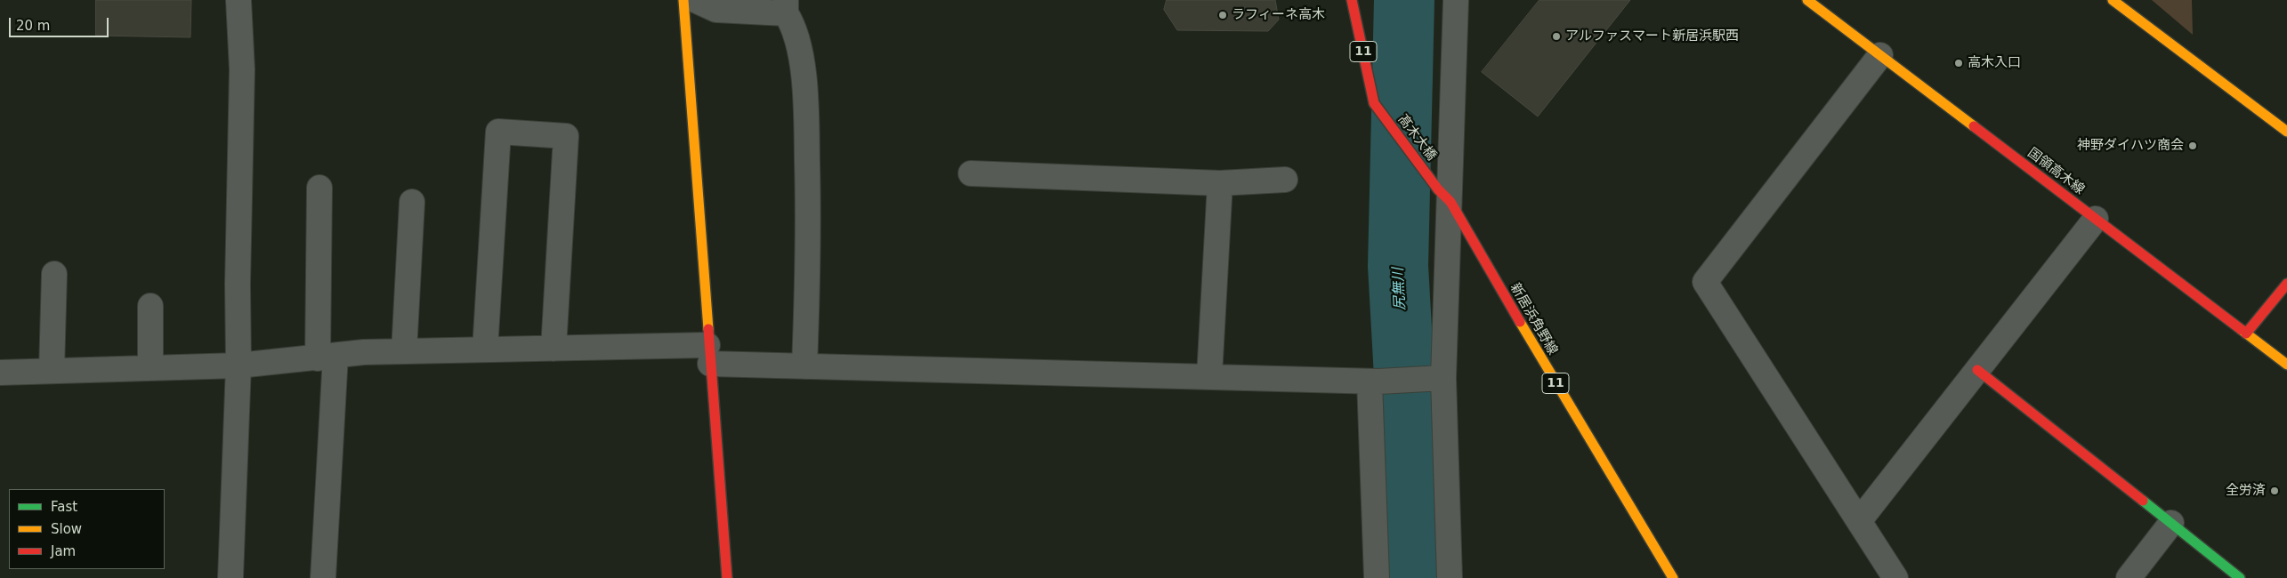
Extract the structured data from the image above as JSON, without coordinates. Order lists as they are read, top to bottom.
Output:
{
  "streets": {
    "main road": [
      "11",
      "髙木大橋",
      "国領高木線",
      "新居浜角野線"
    ]
  },
  "crossings": [
    ["髙木大橋", "新居浜角野線"]
  ],
  "water": ["尻無川"],
  "places": [
    "ラフィーネ高木",
    "アルファスマート新居浜駅西",
    "高木入口",
    "神野ダイハツ商会",
    "全労済"
  ],
  "legend": ["Fast", "Slow", "Jam"],
  "scale_bar": "20 m"
}
